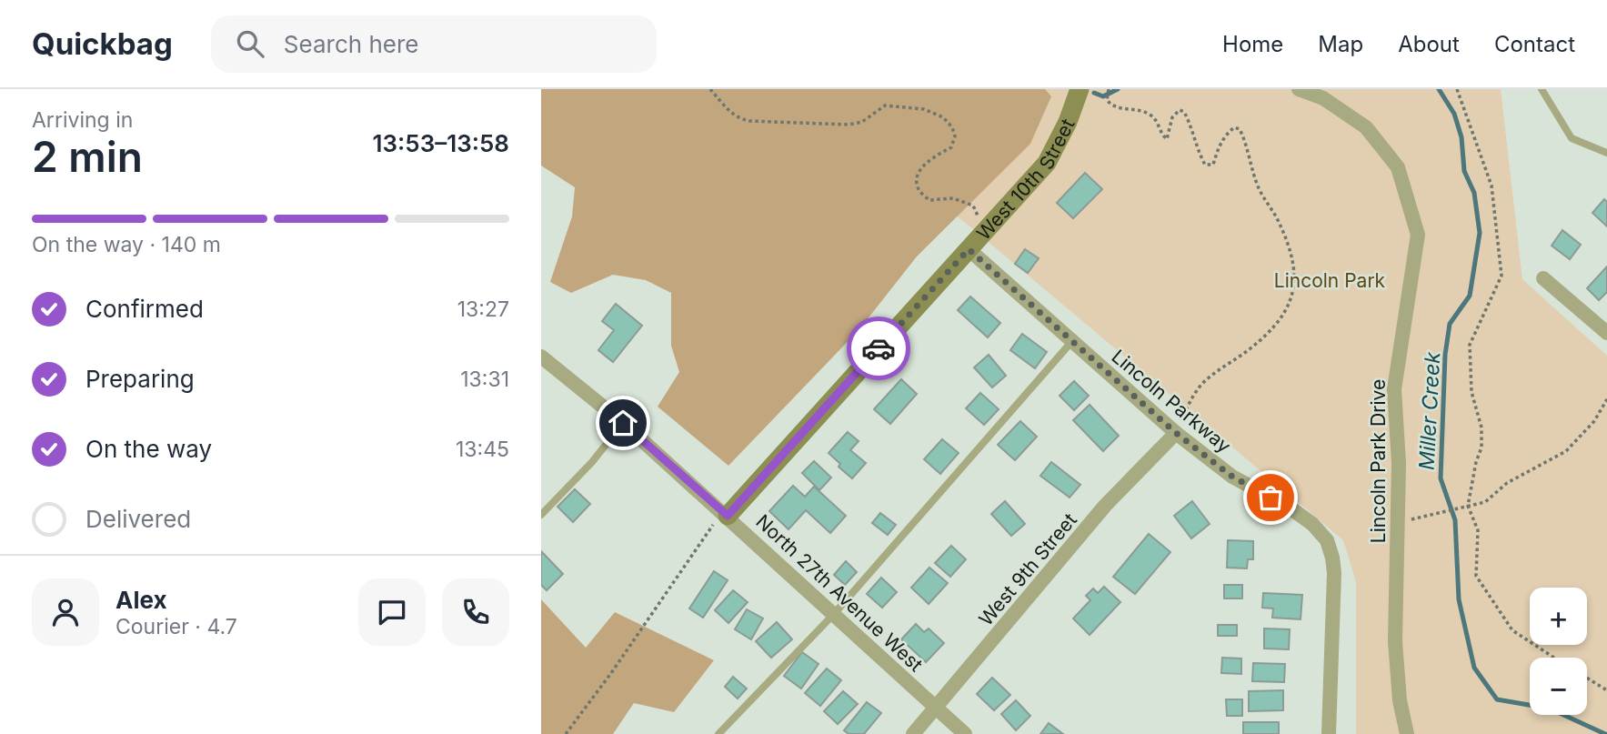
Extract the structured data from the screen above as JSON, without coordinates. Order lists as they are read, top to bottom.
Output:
{
  "streets": {
    "street": [
      "West 10th Street",
      "Lincoln Parkway",
      "Lincoln Park Drive",
      "West 9th Street",
      "North 27th Avenue West"
    ]
  },
  "crossings": [
    ["West 10th Street", "Lincoln Parkway"],
    ["West 10th Street", "North 27th Avenue West"],
    ["Lincoln Parkway", "West 9th Street"],
    ["West 9th Street", "North 27th Avenue West"]
  ],
  "water": ["Miller Creek"],
  "parks": ["Lincoln Park"],
  "page": {
    "header": "Quickbag",
    "search": "Search here",
    "nav": [
      "Home",
      "Map",
      "About",
      "Contact"
    ],
    "heading": ["2 min", "Arriving in", "13:53–13:58"],
    "panel": ["Alex", "Courier · 4.7"],
    "bar": "On the way · 140 m",
    "list": [
      ["Confirmed", "13:27"],
      ["Preparing", "13:31"],
      ["On the way", "13:45"],
      "Delivered"
    ],
    "map_buttons": ["+", "−"]
  }
}
